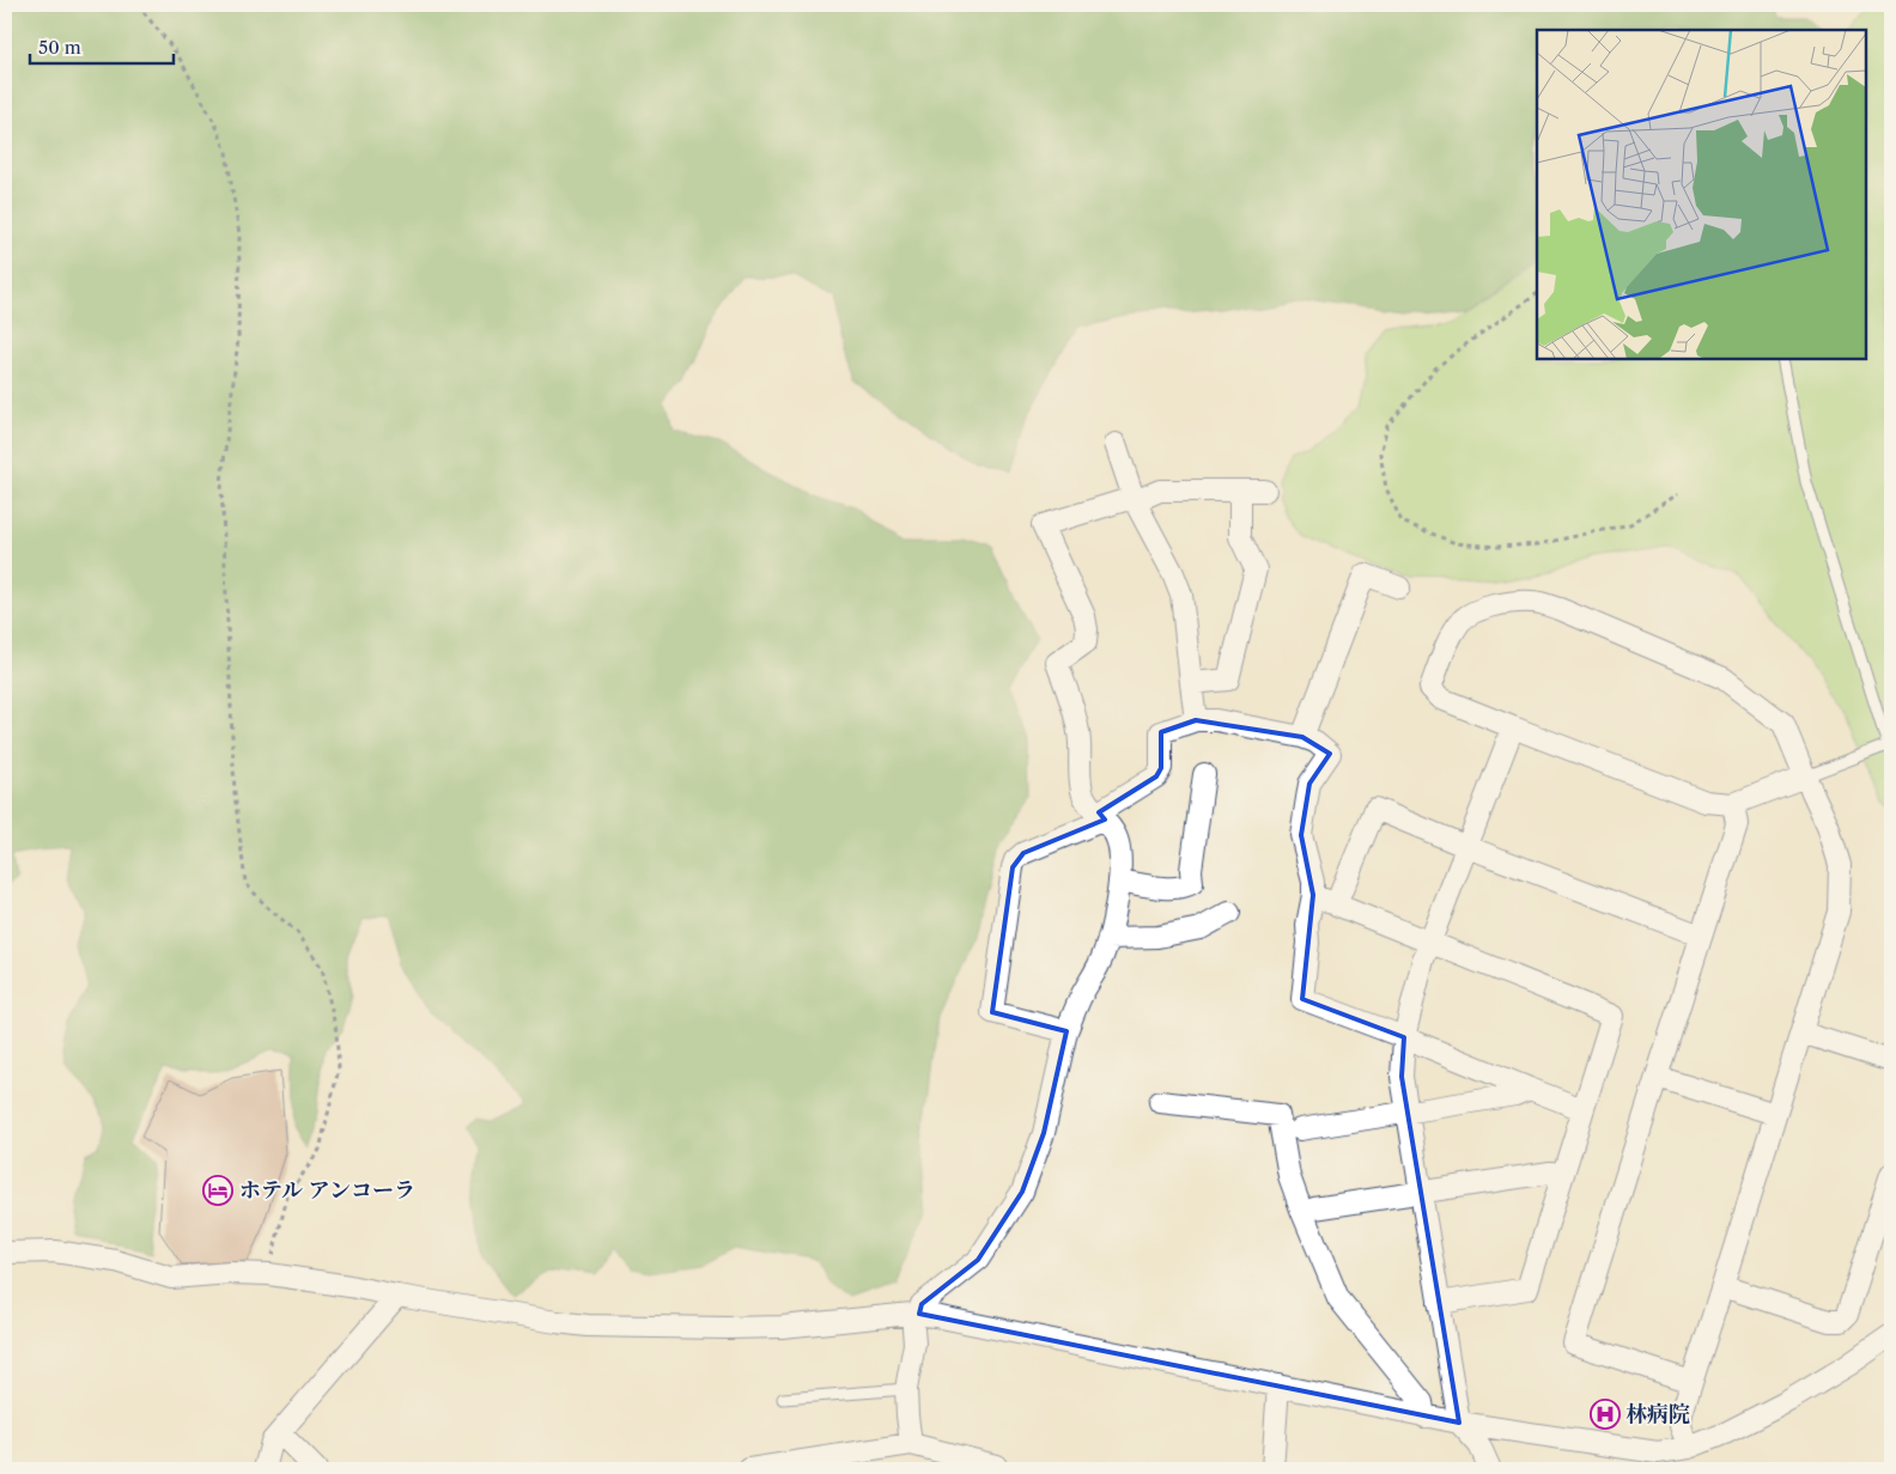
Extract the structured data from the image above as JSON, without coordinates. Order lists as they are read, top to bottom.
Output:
{
  "places": {
    "hotel": ["ホテル アンコーラ"],
    "hospital": ["林病院"]
  },
  "scale_bar": "50 m"
}
